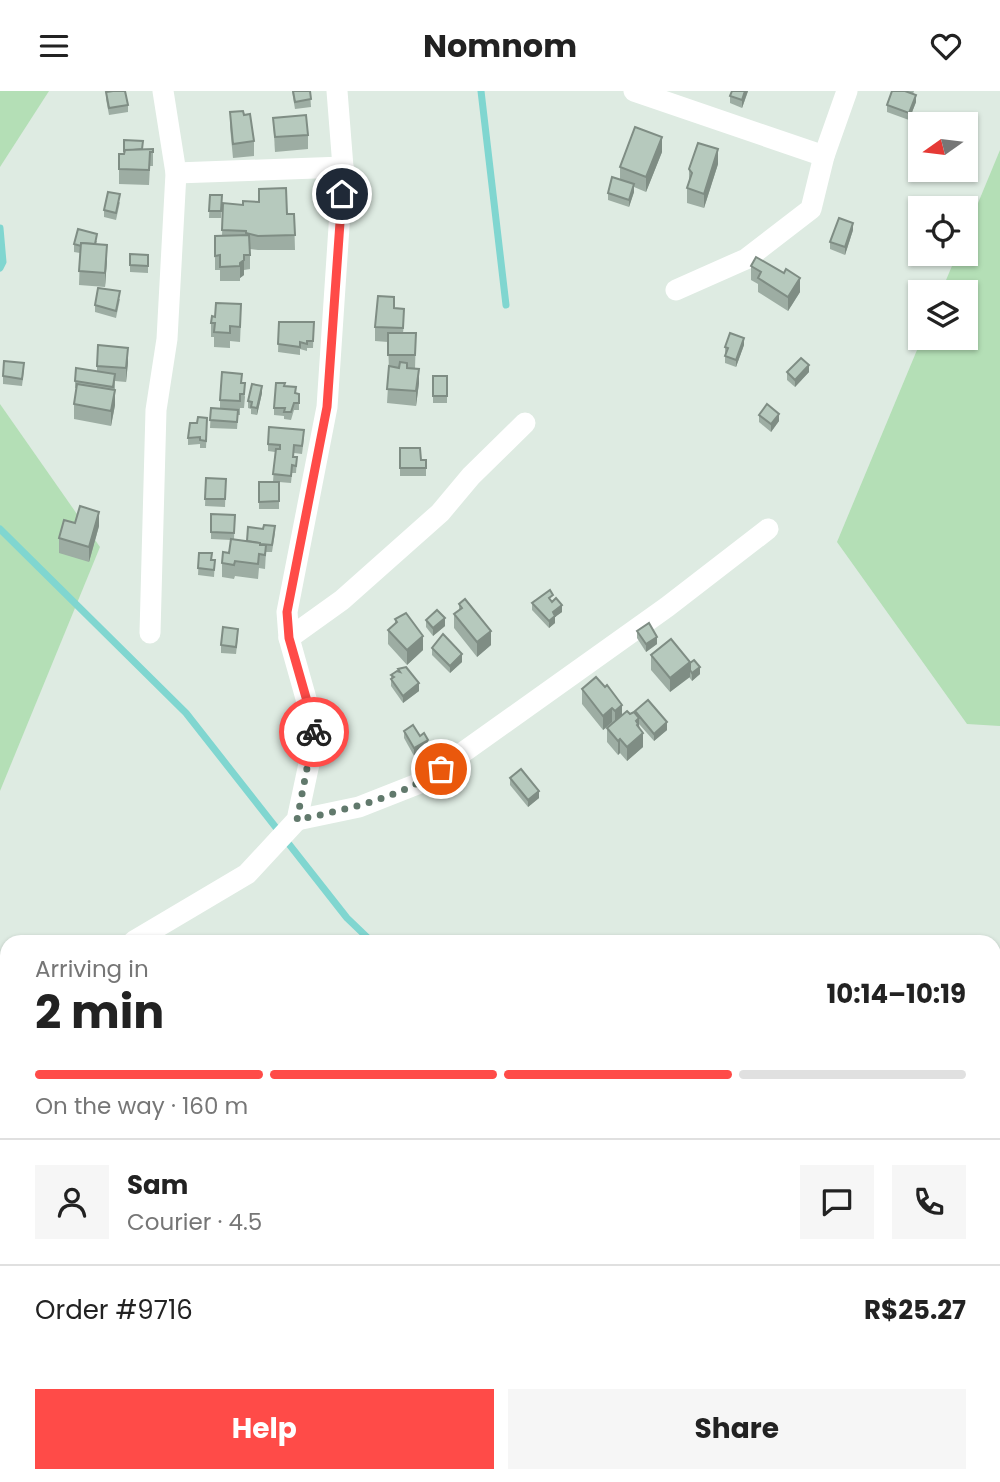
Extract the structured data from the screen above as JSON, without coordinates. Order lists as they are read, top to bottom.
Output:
{
  "north": "left",
  "page": {
    "header": "Nomnom",
    "heading": ["2 min", "Arriving in", "10:14–10:19"],
    "panel": [
      "Sam",
      "Courier · 4.5",
      "Order #9716",
      "R$25.27"
    ],
    "bar": "On the way · 160 m",
    "buttons": ["Help", "Share"]
  }
}
